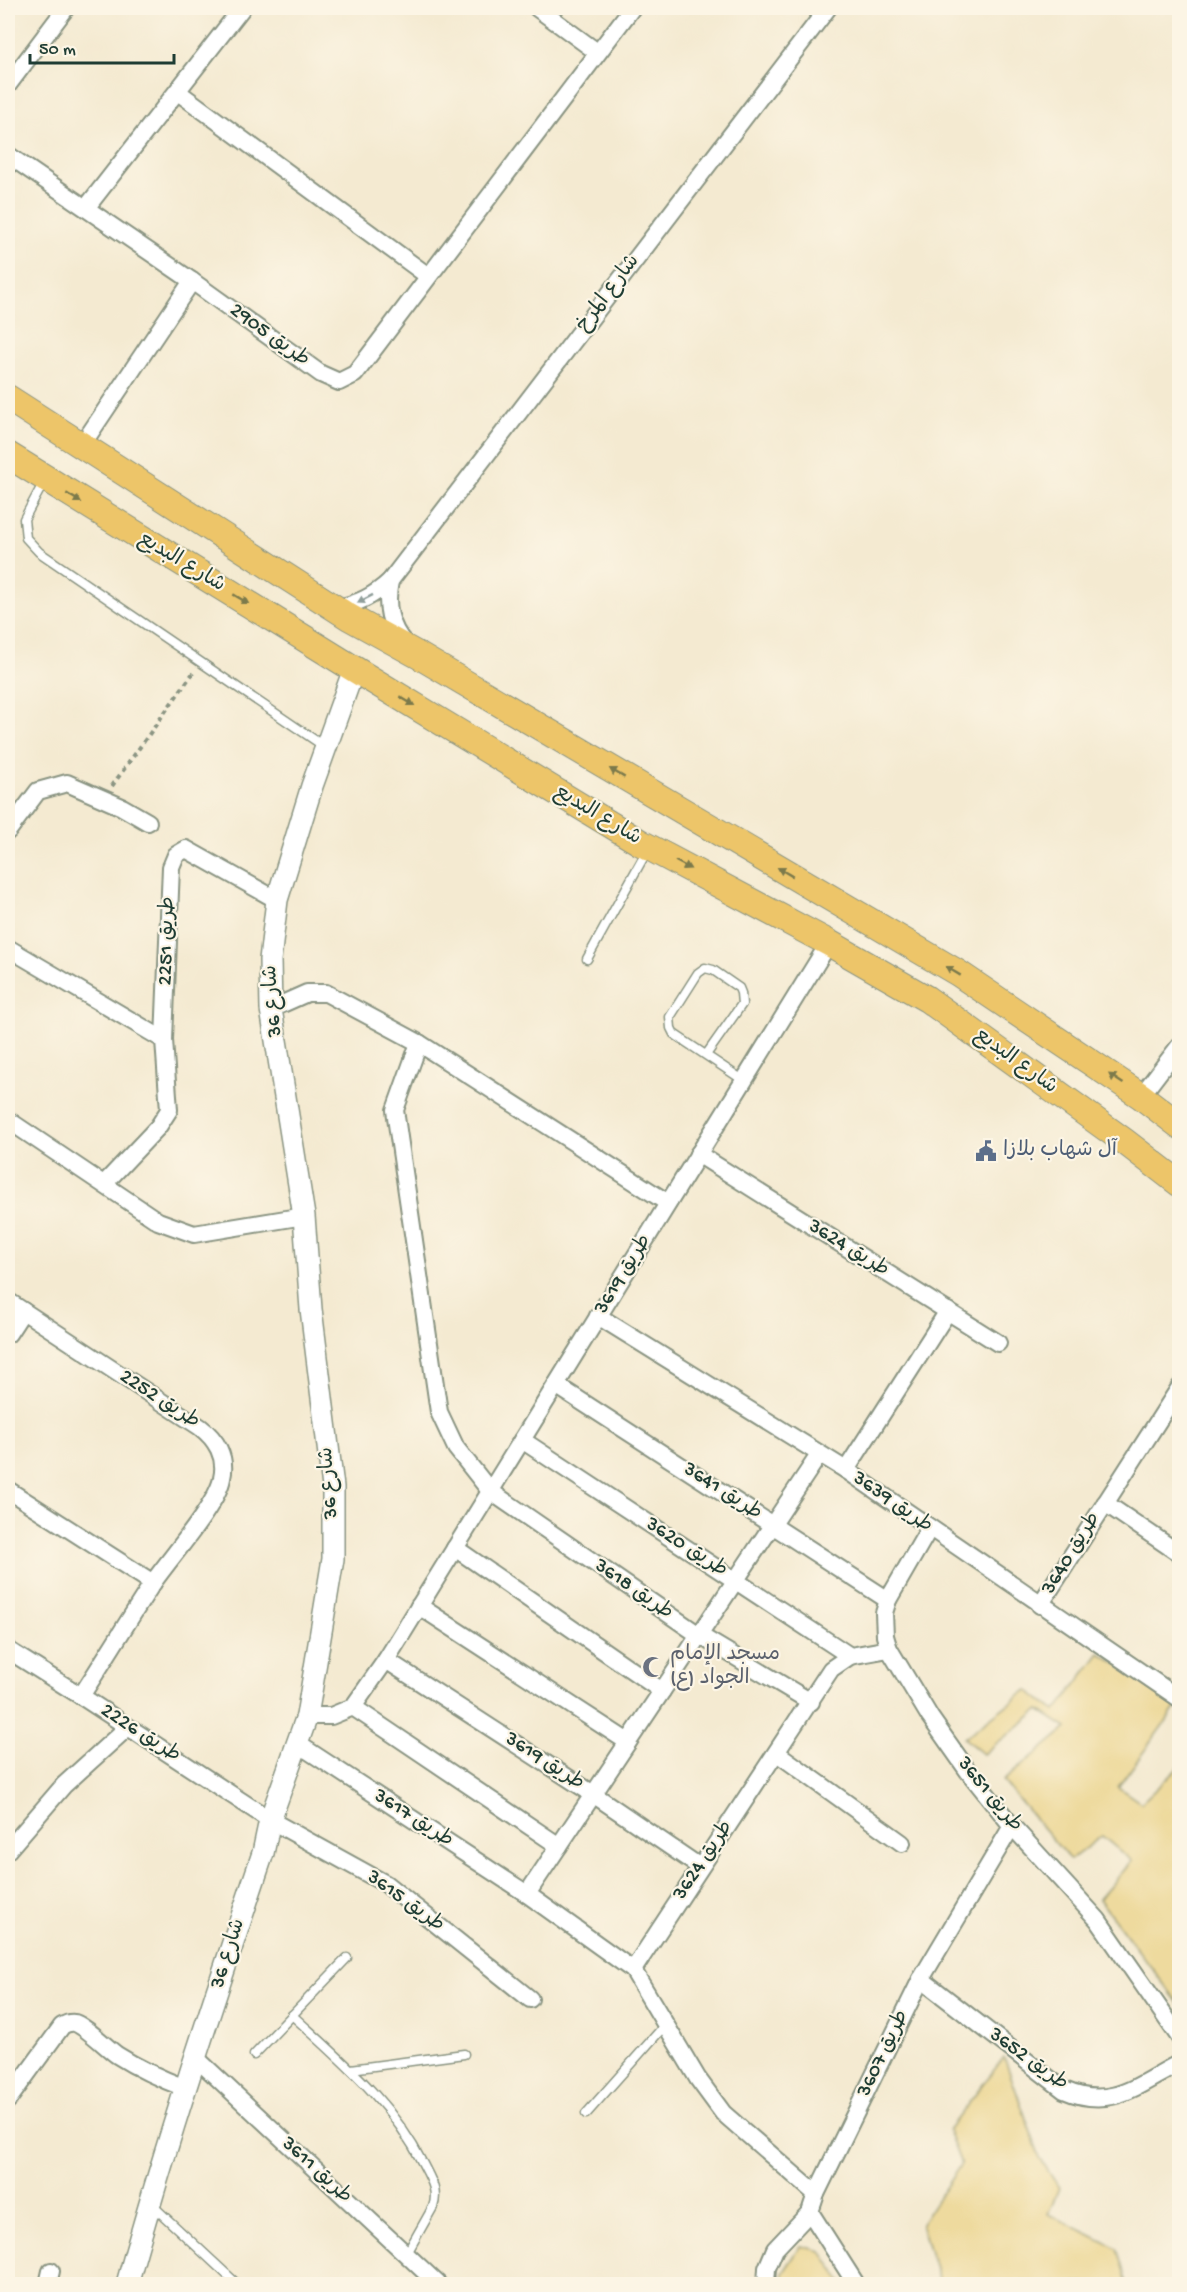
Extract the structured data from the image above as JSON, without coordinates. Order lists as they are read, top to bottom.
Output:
{
  "streets": {
    "main road": ["شارع البديع"],
    "street": [
      "شارع المرخ",
      "طريق 2905",
      "طريق 2251",
      "شارع 36",
      "طريق 3624",
      "طريق 3619",
      "طريق 2252",
      "طريق 3641",
      "طريق 3639",
      "طريق 3620",
      "طريق 3640",
      "طريق 3618",
      "طريق 2226",
      "طريق 3651",
      "طريق 3617",
      "طريق 3615",
      "طريق 3607",
      "طريق 3652",
      "طريق 3611"
    ]
  },
  "crossings": [
    ["شارع المرخ", "شارع البديع"],
    ["شارع البديع", "شارع 36"],
    ["شارع البديع", "طريق 3619"],
    ["طريق 2251", "شارع 36"],
    ["شارع 36", "طريق 2226"],
    ["شارع 36", "طريق 3617"],
    ["شارع 36", "طريق 3615"],
    ["شارع 36", "طريق 3611"],
    ["طريق 3624", "طريق 3619"],
    ["طريق 3624", "طريق 3620"],
    ["طريق 3624", "طريق 3618"],
    ["طريق 3624", "طريق 3617"],
    ["طريق 3619", "طريق 3641"],
    ["طريق 3619", "طريق 3639"],
    ["طريق 3619", "طريق 3620"],
    ["طريق 3619", "طريق 3618"],
    ["طريق 2252", "طريق 2226"],
    ["طريق 3641", "طريق 3651"],
    ["طريق 3639", "طريق 3640"],
    ["طريق 3639", "طريق 3651"],
    ["طريق 2226", "طريق 3615"],
    ["طريق 3651", "طريق 3607"],
    ["طريق 3607", "طريق 3652"]
  ],
  "places": {
    "public building": ["آل شهاب بلازا"],
    "mosque": ["مسجد الإمام الجواد (ع)"]
  },
  "scale_bar": "50 m"
}
